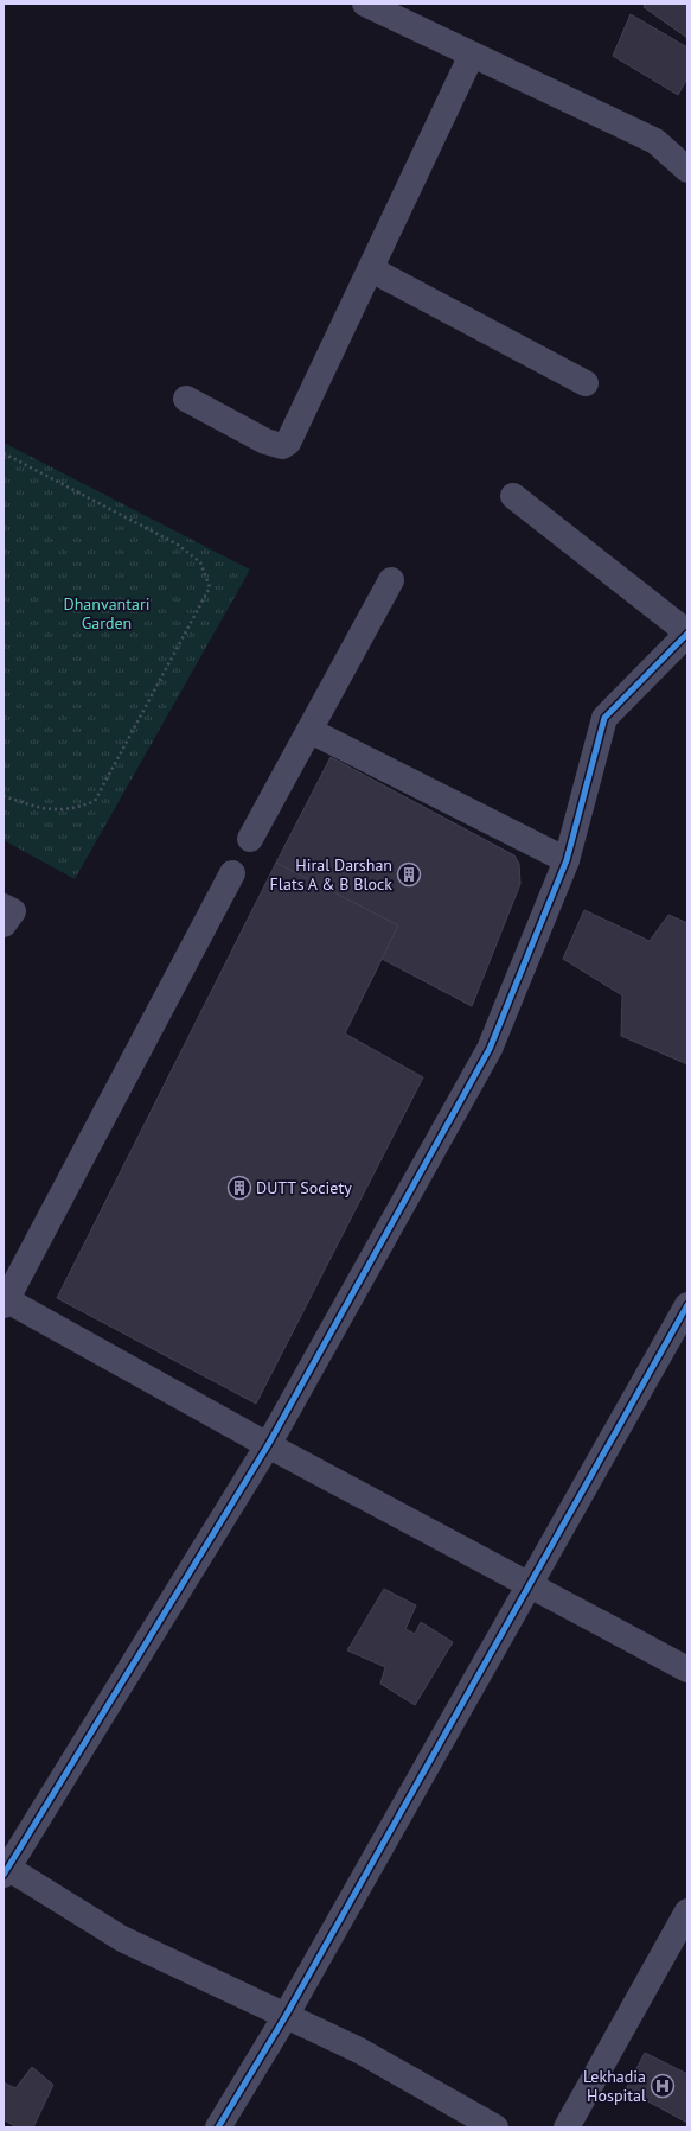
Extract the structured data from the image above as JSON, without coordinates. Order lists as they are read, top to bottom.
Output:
{
  "parks": ["Dhanvantari Garden"],
  "places": {
    "building": ["Hiral Darshan Flats A & B Block", "DUTT Society"],
    "hospital": ["Lekhadia Hospital"]
  }
}
